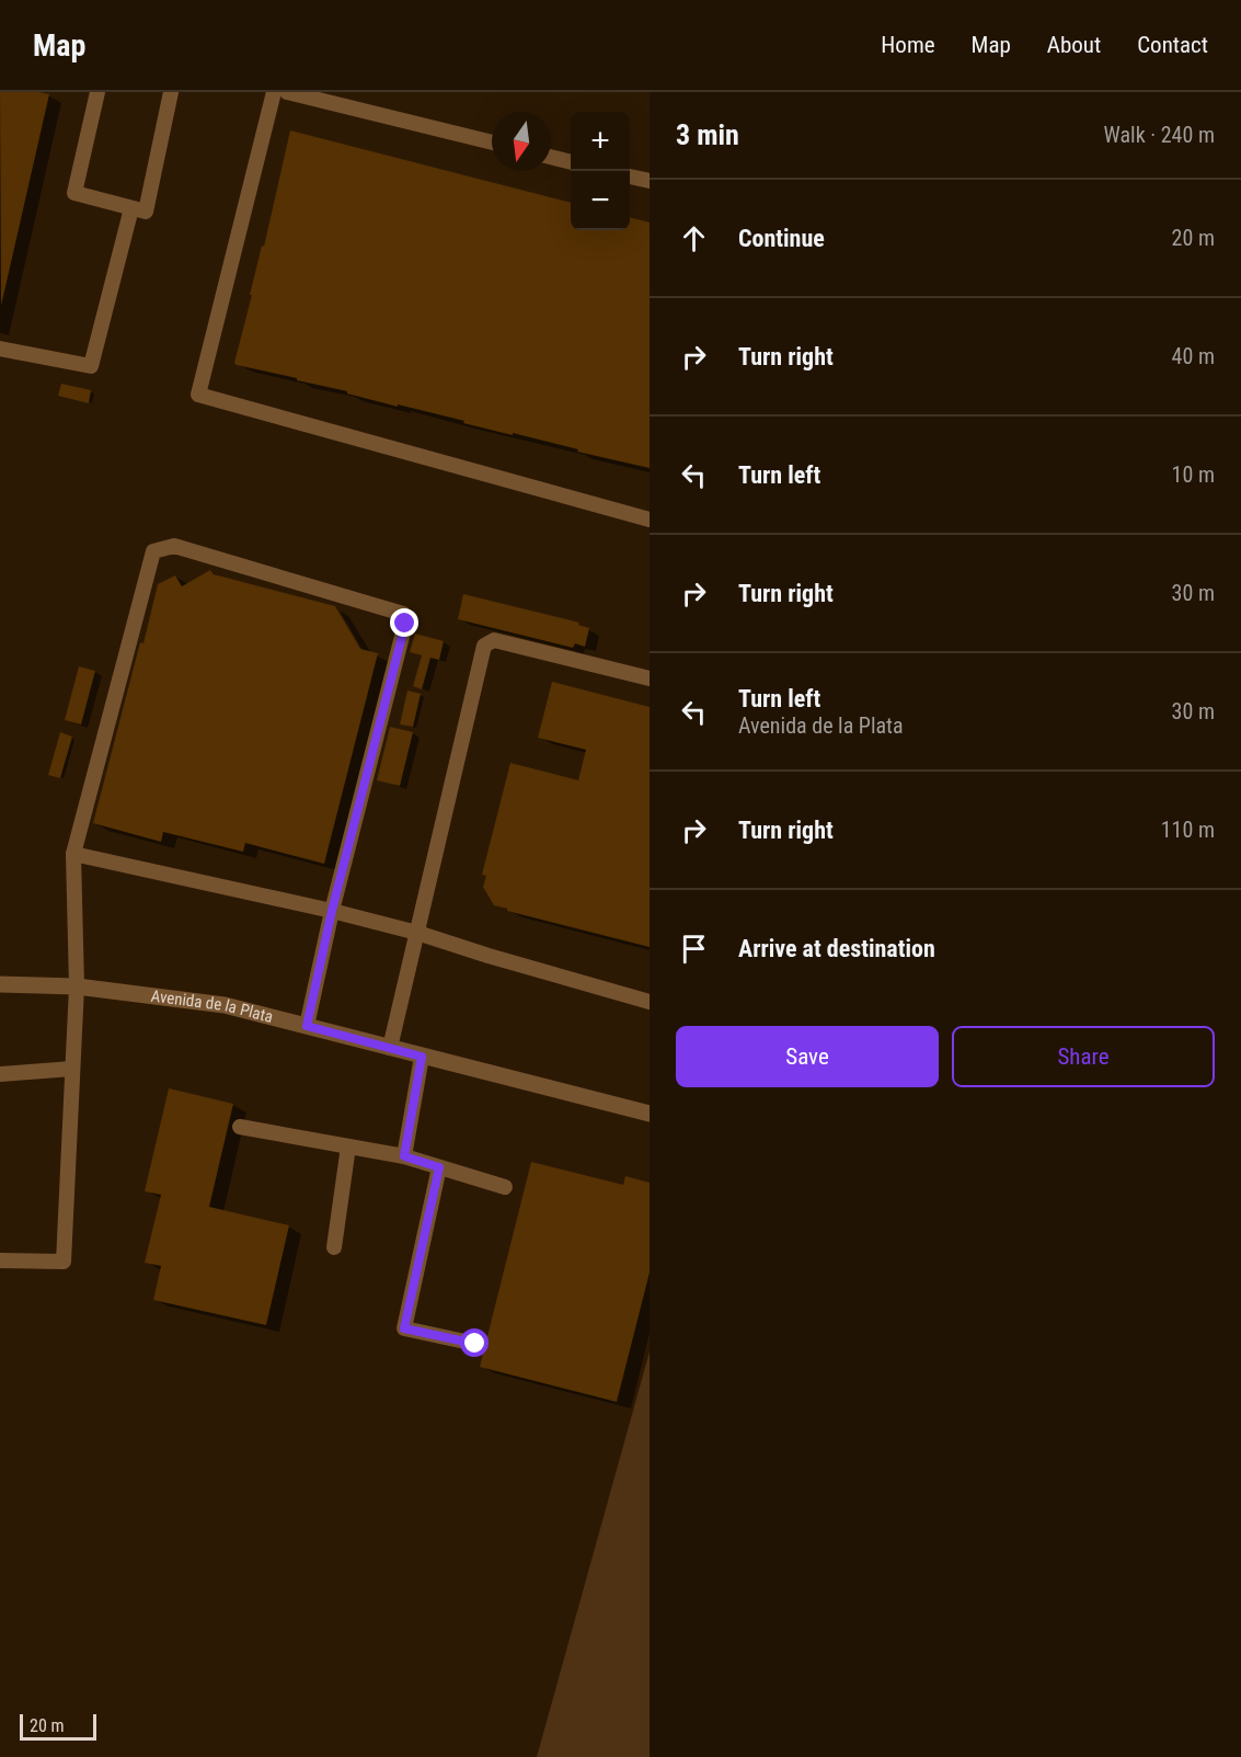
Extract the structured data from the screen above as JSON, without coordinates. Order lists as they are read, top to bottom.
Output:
{
  "streets": {
    "street": ["Avenida de la Plata"]
  },
  "scale_bar": "20 m",
  "north": "bottom",
  "page": {
    "header": "Map",
    "nav": [
      "Home",
      "Map",
      "About",
      "Contact"
    ],
    "heading": ["3 min", "Walk · 240 m"],
    "map_buttons": ["+", "−"],
    "list": [
      ["Continue", "20 m"],
      ["Turn right", "40 m"],
      ["Turn left", "10 m"],
      ["Turn right", "30 m"],
      ["Turn left", "Avenida de la Plata", "30 m"],
      ["Turn right", "110 m"],
      "Arrive at destination"
    ],
    "buttons": ["Save", "Share"],
    "scale": "20 m"
  }
}
